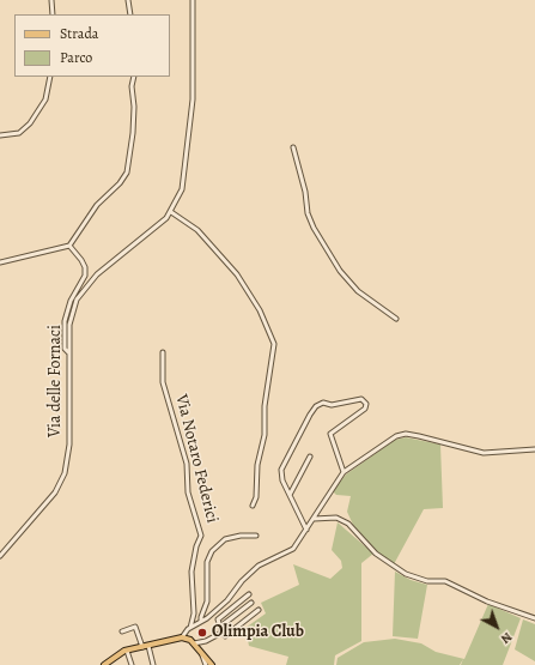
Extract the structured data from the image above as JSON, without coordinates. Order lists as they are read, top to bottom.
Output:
{
  "streets": {
    "street": ["Via delle Fornaci", "Via Notaro Federici"]
  },
  "places": ["Olimpia Club"],
  "legend": ["Strada", "Parco"],
  "north": "bottom right"
}
